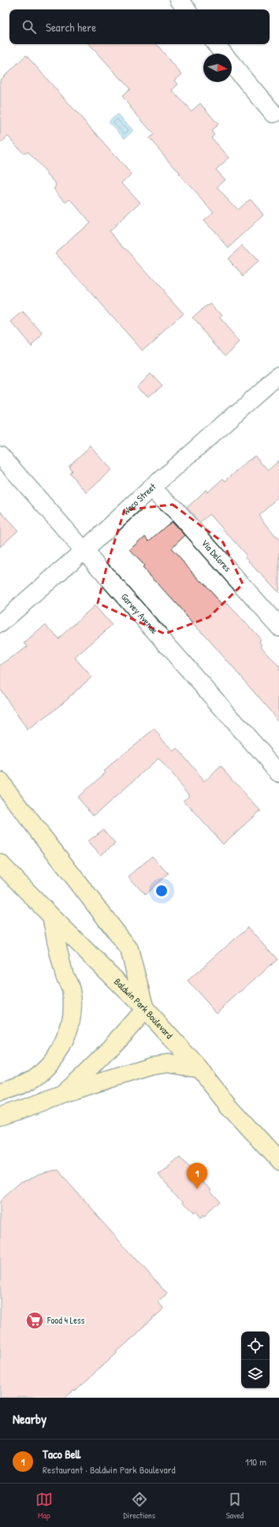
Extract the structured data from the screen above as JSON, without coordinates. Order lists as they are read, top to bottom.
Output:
{
  "streets": {
    "main road": ["Baldwin Park Boulevard"],
    "street": ["Waco Street", "Via Delores", "Garvey Avenue"]
  },
  "crossings": [
    ["Waco Street", "Via Delores"],
    ["Waco Street", "Garvey Avenue"]
  ],
  "places": {
    "supermarket": ["Food 4 Less"]
  },
  "north": "right",
  "page": {
    "search": "Search here",
    "pins": "1",
    "heading": "Nearby",
    "list": [
      {
        "mark": "1",
        "name": "Taco Bell",
        "note": "Restaurant · Baldwin Park Boulevard",
        "value": "110 m"
      }
    ],
    "nav": ["Map", "Directions", "Saved"]
  }
}
